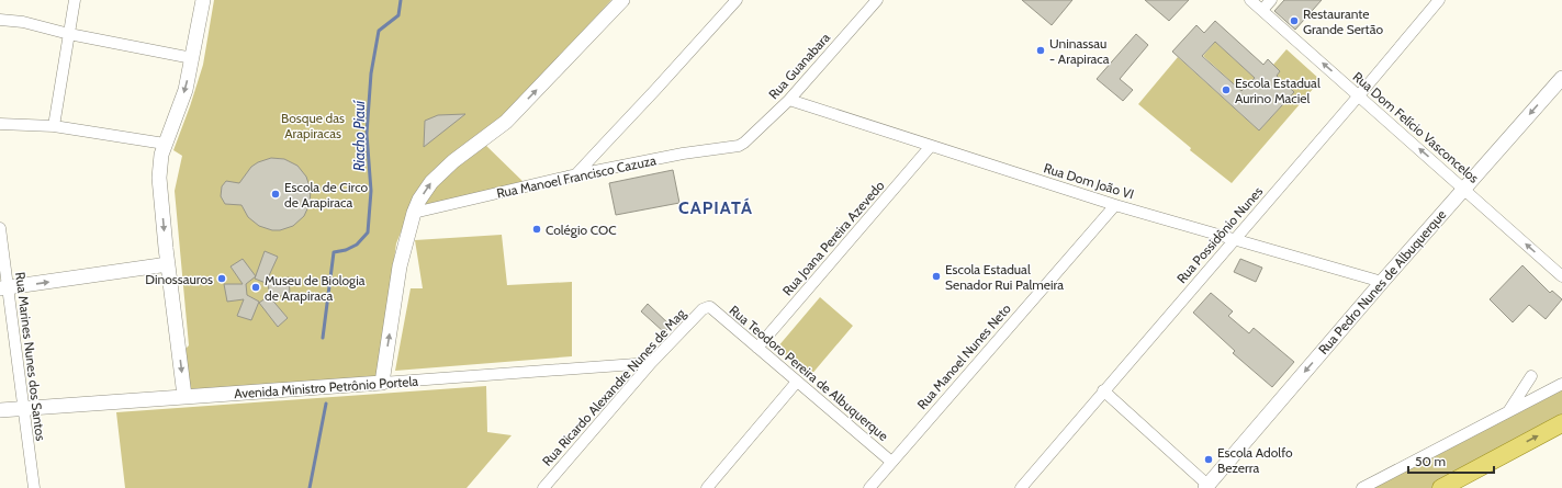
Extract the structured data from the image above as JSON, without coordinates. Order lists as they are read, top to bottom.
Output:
{
  "streets": {
    "street": [
      "Rua Guanabara",
      "Rua Dom Felício Vasconcelos",
      "Rua Manoel Francisco Cazuza",
      "Rua Dom João VI",
      "Rua Possidônio Nunes",
      "Rua Joana Pereira Azevedo",
      "Rua Pedro Nunes de Albuquerque",
      "Rua Marines Nunes dos Santos",
      "Rua Manoel Nunes Neto",
      "Rua Teodoro Pereira de Albuquerque",
      "Avenida Ministro Petrônio Portela",
      "Rua Ricardo Alexandre Nunes de Mag"
    ]
  },
  "crossings": [
    ["Rua Guanabara", "Rua Manoel Francisco Cazuza"],
    ["Rua Guanabara", "Rua Dom João VI"],
    ["Rua Dom Felício Vasconcelos", "Rua Possidônio Nunes"],
    ["Rua Dom Felício Vasconcelos", "Rua Pedro Nunes de Albuquerque"],
    ["Rua Dom João VI", "Rua Possidônio Nunes"],
    ["Rua Dom João VI", "Rua Joana Pereira Azevedo"],
    ["Rua Dom João VI", "Rua Pedro Nunes de Albuquerque"],
    ["Rua Dom João VI", "Rua Manoel Nunes Neto"],
    ["Rua Joana Pereira Azevedo", "Rua Teodoro Pereira de Albuquerque"],
    ["Rua Marines Nunes dos Santos", "Avenida Ministro Petrônio Portela"],
    ["Rua Manoel Nunes Neto", "Rua Teodoro Pereira de Albuquerque"],
    ["Rua Teodoro Pereira de Albuquerque", "Rua Ricardo Alexandre Nunes de Mag"],
    ["Avenida Ministro Petrônio Portela", "Rua Ricardo Alexandre Nunes de Mag"]
  ],
  "one_way": ["Rua Dom Felício Vasconcelos", "Rua Pedro Nunes de Albuquerque"],
  "districts": ["CAPIATÁ"],
  "water": ["Riacho Piauí"],
  "parks": ["Bosque das Arapiracas"],
  "places": [
    "Restaurante Grande Sertão",
    "Uninassau - Arapiraca",
    "Escola Estadual Aurino Maciel",
    "Escola de Circo de Arapiraca",
    "Colégio COC",
    "Escola Estadual Senador Rui Palmeira",
    "Dinossauros",
    "Museu de Biologia de Arapiraca",
    "Escola Adolfo Bezerra"
  ],
  "scale_bar": "50 m"
}
